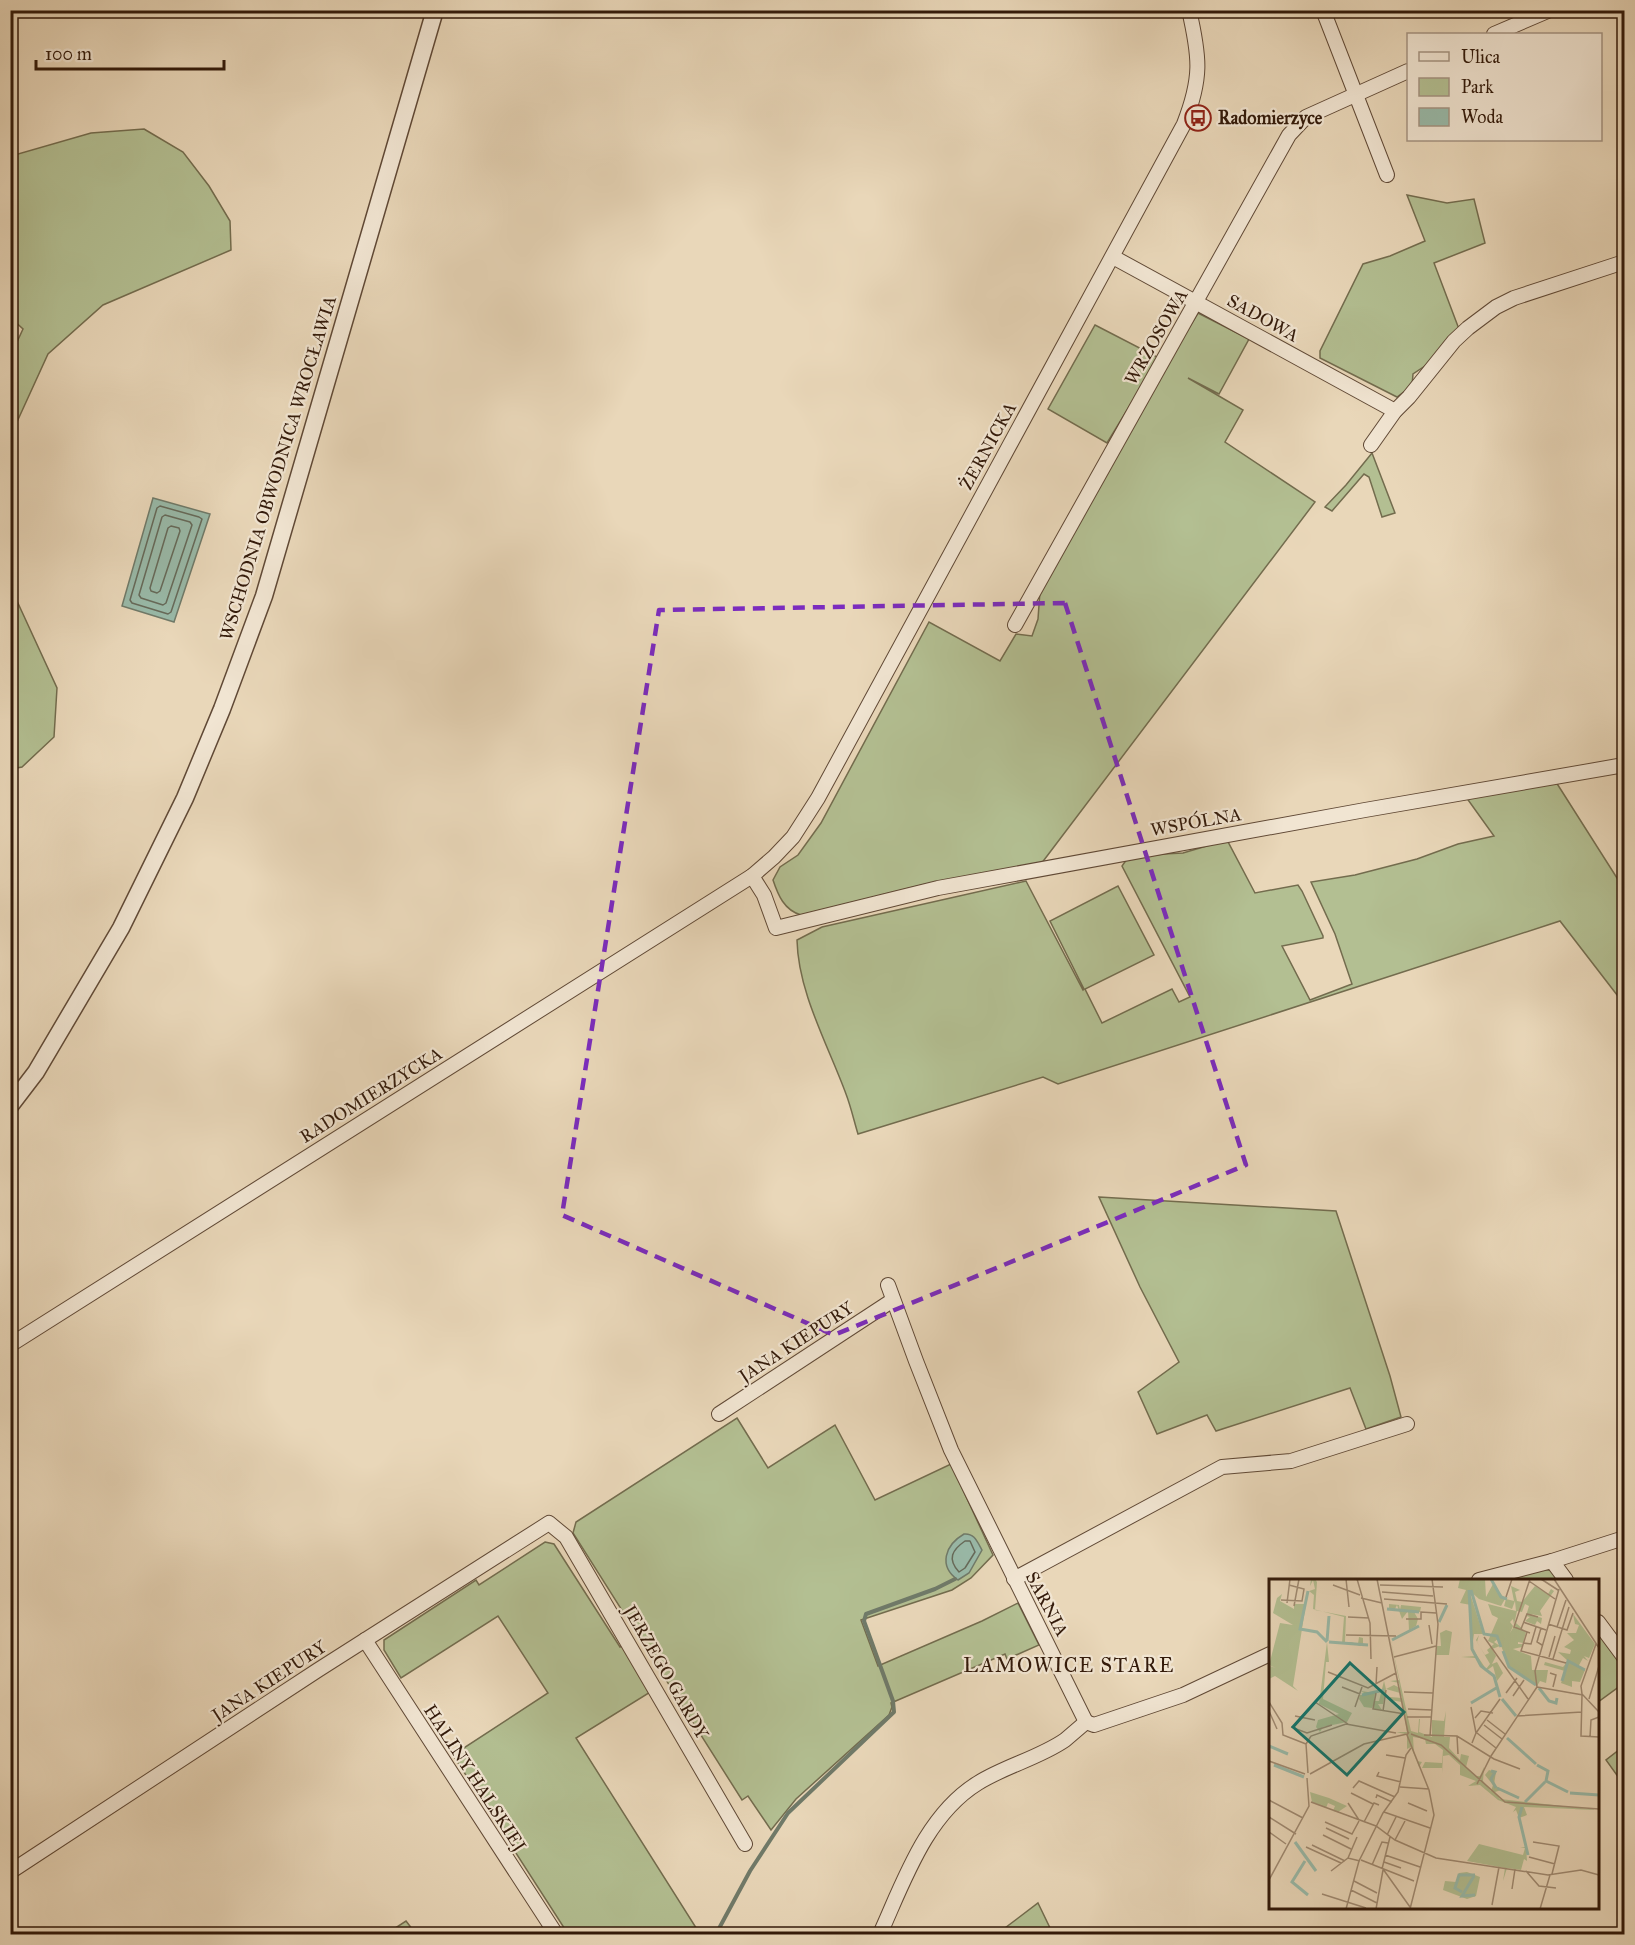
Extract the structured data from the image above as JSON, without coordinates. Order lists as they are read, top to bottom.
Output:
{
  "streets": {
    "street": [
      "SADOWA",
      "WRZOSOWA",
      "ŻERNICKA",
      "WSCHODNIA OBWODNICA WROCŁAWIA",
      "WSPÓLNA",
      "RADOMIERZYCKA",
      "JANA KIEPURY",
      "SARNIA",
      "JERZEGO GARDY",
      "HALINY HALSKIEJ"
    ]
  },
  "crossings": [
    ["SADOWA", "WRZOSOWA"],
    ["SADOWA", "ŻERNICKA"],
    ["ŻERNICKA", "WSPÓLNA"],
    ["ŻERNICKA", "RADOMIERZYCKA"],
    ["WSPÓLNA", "RADOMIERZYCKA"],
    ["JANA KIEPURY", "SARNIA"],
    ["JANA KIEPURY", "JERZEGO GARDY"],
    ["JANA KIEPURY", "HALINY HALSKIEJ"]
  ],
  "districts": ["LAMOWICE STARE"],
  "places": {
    "bus stop": ["Radomierzyce"]
  },
  "legend": ["Ulica", "Park", "Woda"],
  "scale_bar": "100 m"
}
